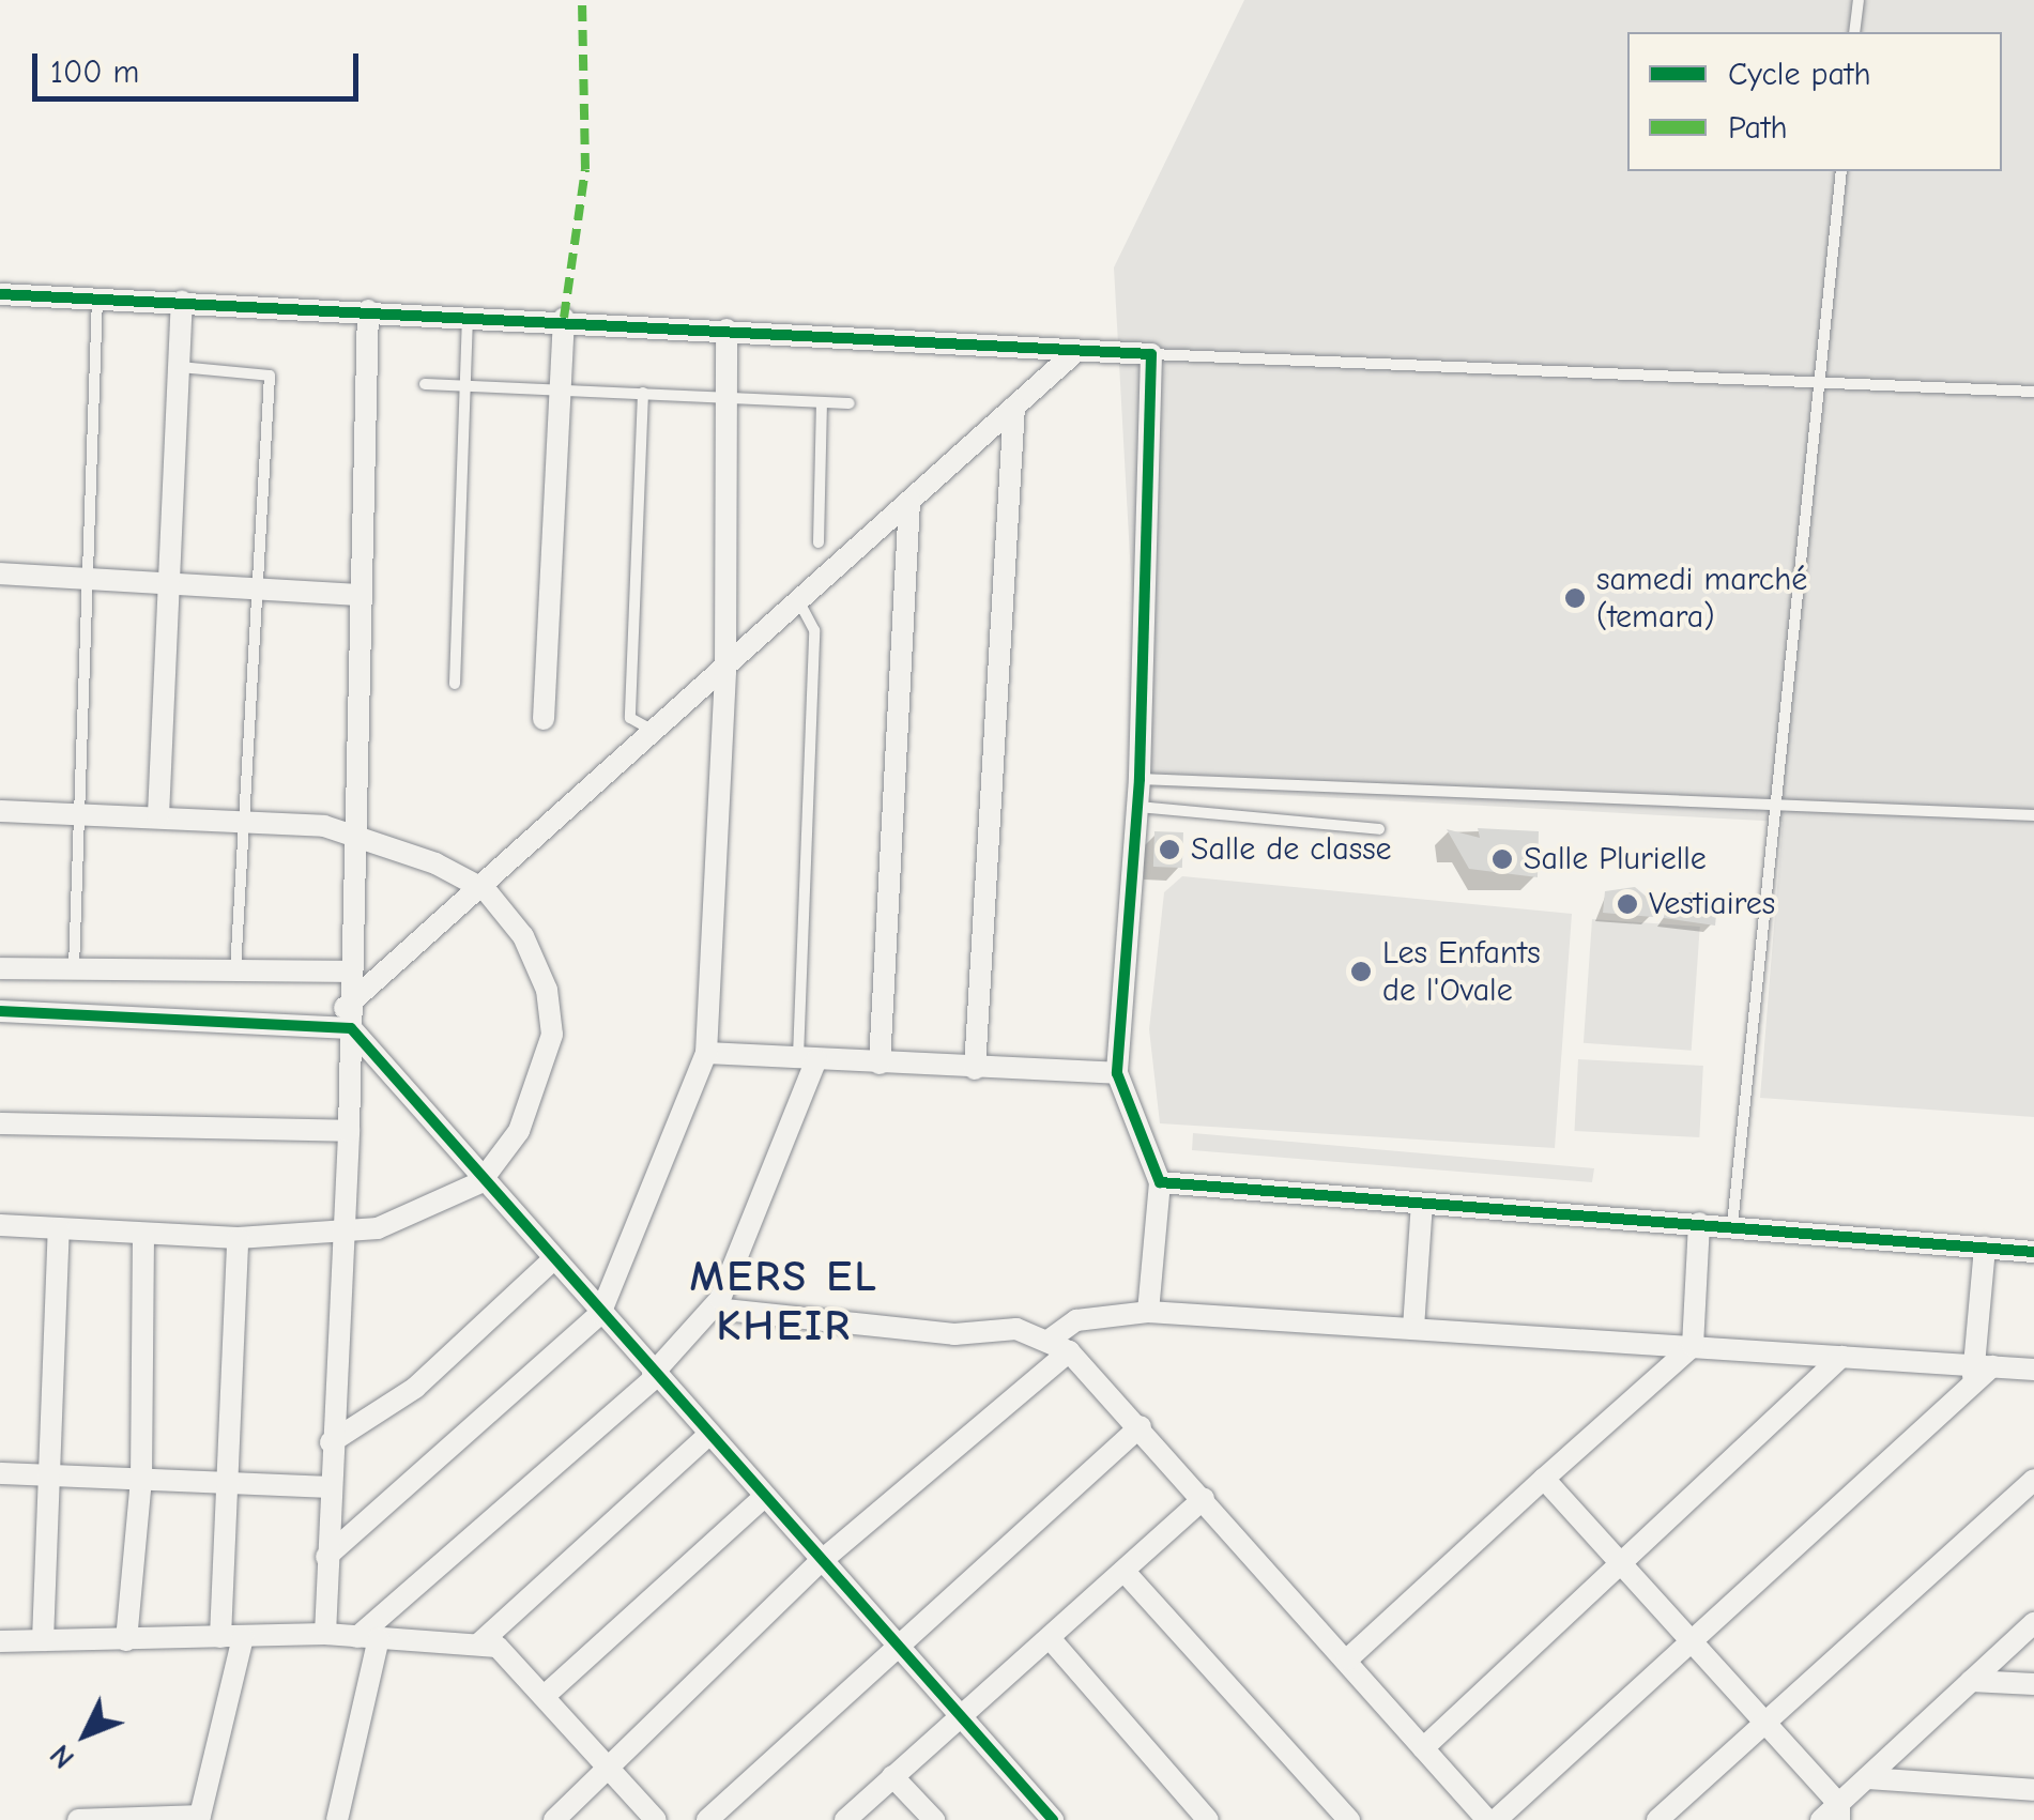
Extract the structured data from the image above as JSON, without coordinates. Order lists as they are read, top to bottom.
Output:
{
  "districts": ["MERS EL KHEIR"],
  "places": [
    "samedi marché (temara)",
    "Salle de classe",
    "Salle Plurielle",
    "Vestiaires",
    "Les Enfants de l'Ovale"
  ],
  "legend": ["Cycle path", "Path"],
  "scale_bar": "100 m",
  "north": "bottom left"
}
